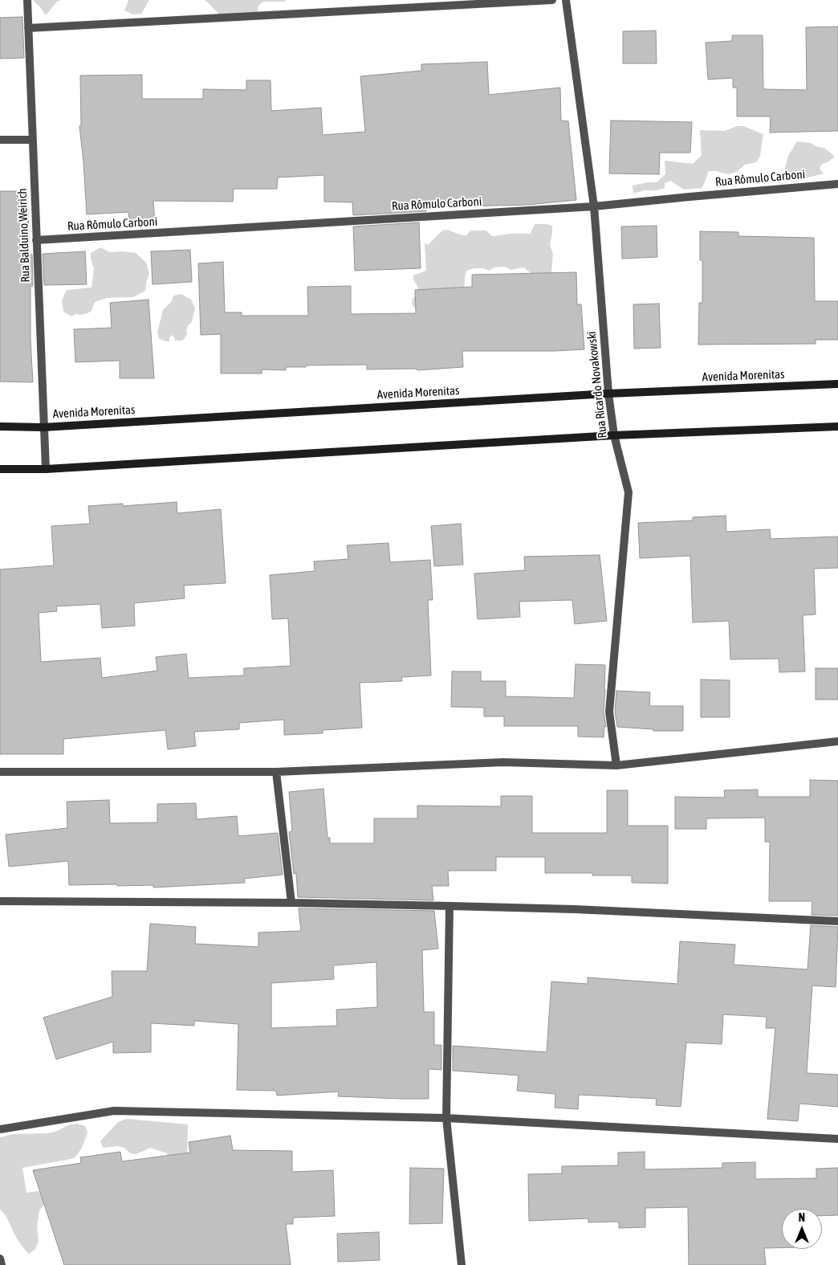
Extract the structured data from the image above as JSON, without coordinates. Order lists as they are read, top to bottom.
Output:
{
  "streets": {
    "main road": ["Avenida Morenitas"],
    "street": ["Rua Rômulo Carboni", "Rua Balduino Weirich", "Rua Ricardo Novakowski"]
  },
  "crossings": [
    ["Rua Rômulo Carboni", "Rua Balduino Weirich"],
    ["Rua Rômulo Carboni", "Rua Ricardo Novakowski"],
    ["Rua Balduino Weirich", "Avenida Morenitas"],
    ["Avenida Morenitas", "Rua Ricardo Novakowski"]
  ],
  "north": "top"
}
